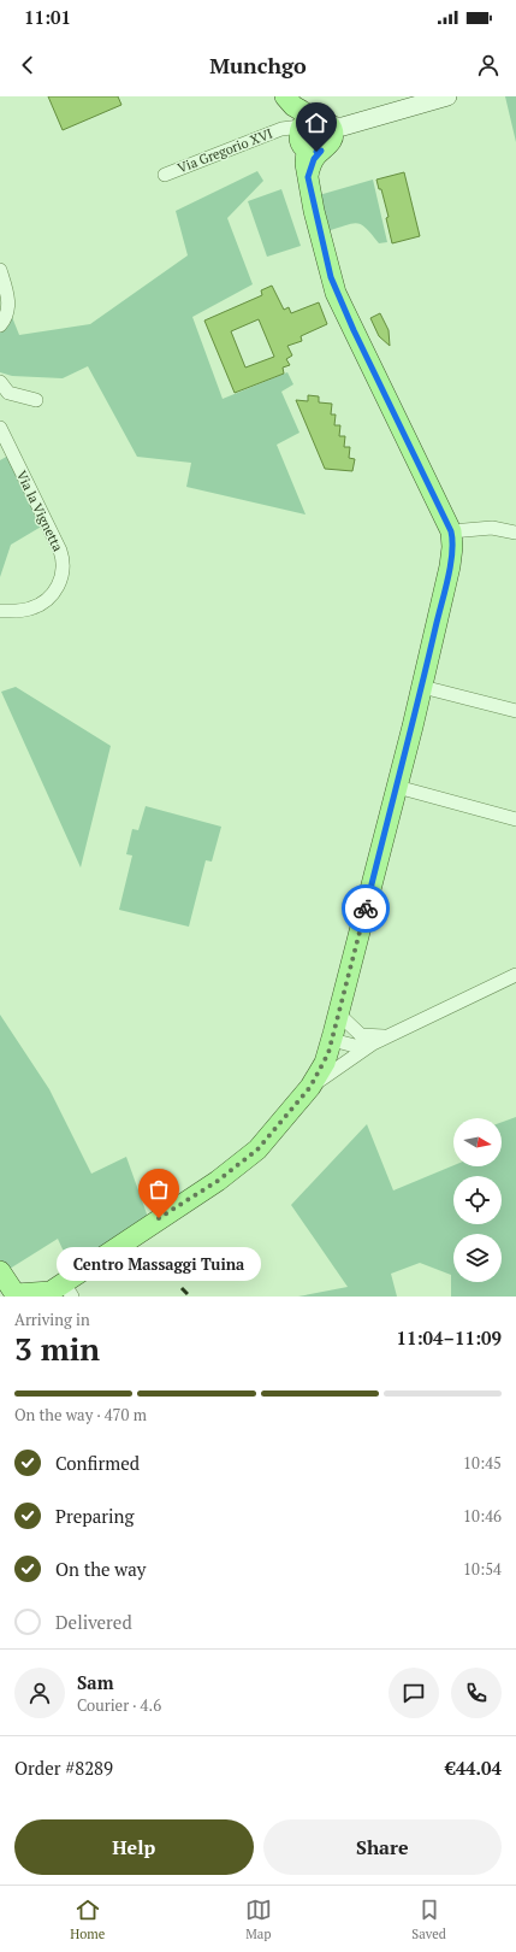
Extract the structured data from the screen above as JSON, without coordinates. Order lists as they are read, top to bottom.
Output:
{
  "streets": {
    "street": ["Via Gregorio XVI", "Via la Vignetta"]
  },
  "places": ["Centro Massaggi Tuina"],
  "north": "right",
  "page": {
    "status": "11:01",
    "header": "Munchgo",
    "bubble": "Centro Massaggi Tuina",
    "heading": ["3 min", "Arriving in", "11:04–11:09"],
    "panel": [
      "Sam",
      "Courier · 4.6",
      "Order #8289",
      "€44.04"
    ],
    "bar": "On the way · 470 m",
    "list": [
      ["Confirmed", "10:45"],
      ["Preparing", "10:46"],
      ["On the way", "10:54"],
      "Delivered"
    ],
    "buttons": ["Help", "Share"],
    "tabs": ["Home", "Map", "Saved"]
  }
}
